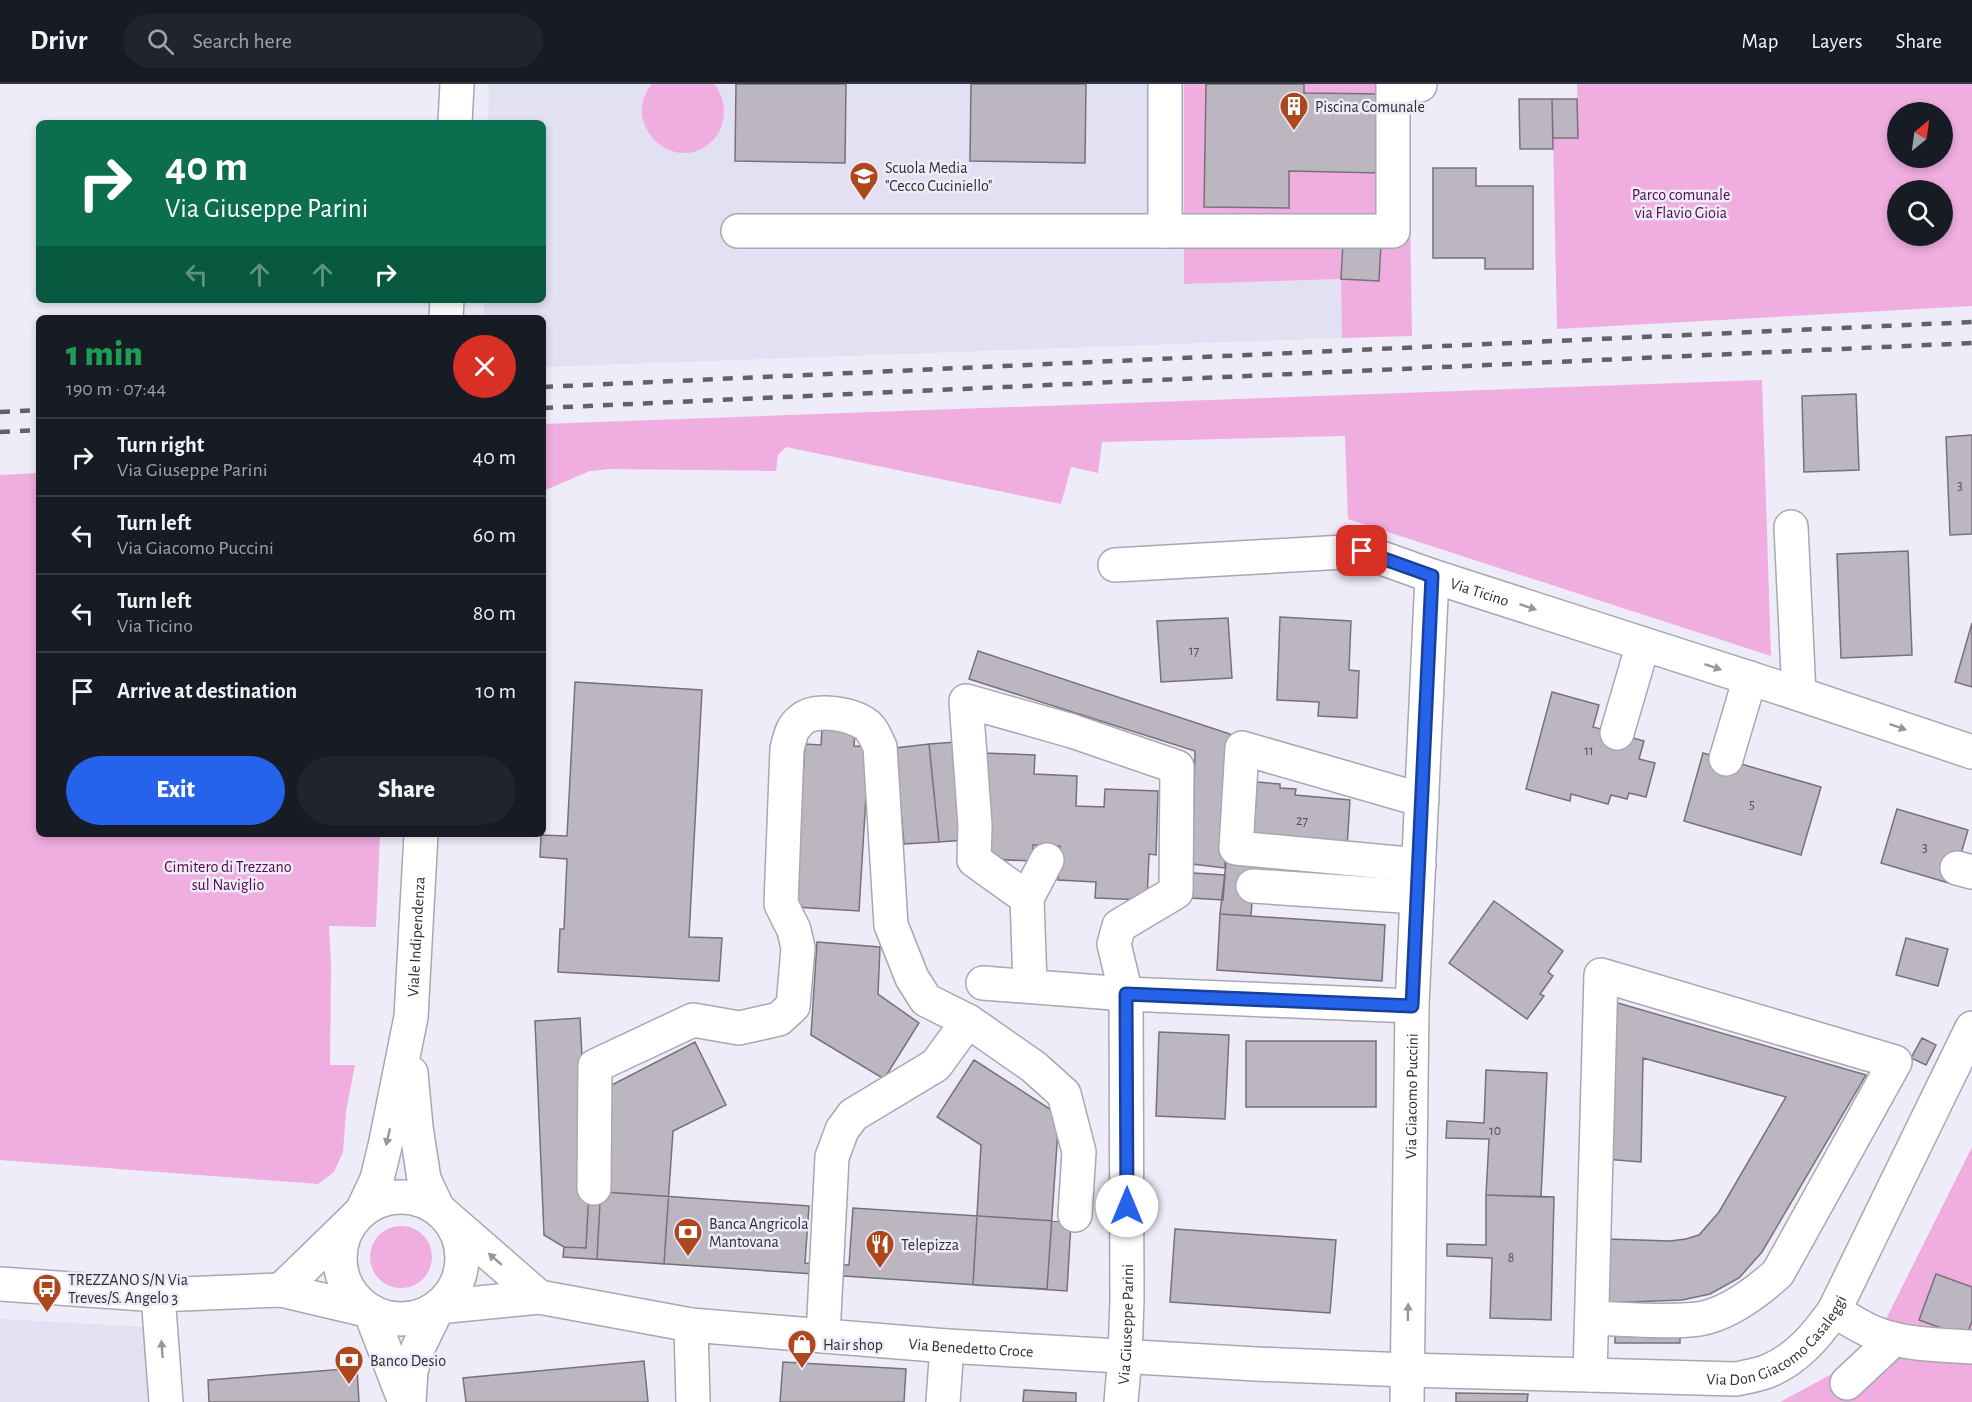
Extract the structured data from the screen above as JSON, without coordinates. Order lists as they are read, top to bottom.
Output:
{
  "streets": {
    "street": [
      "Via Ticino",
      "Viale Indipendenza",
      "Via Giacomo Puccini",
      "Via Giuseppe Parini",
      "Via Don Giacomo Casaleggi",
      "Via Benedetto Croce"
    ]
  },
  "crossings": [
    ["Via Ticino", "Via Giacomo Puccini"],
    ["Viale Indipendenza", "Via Benedetto Croce"],
    ["Via Giacomo Puccini", "Via Don Giacomo Casaleggi"],
    ["Via Giacomo Puccini", "Via Benedetto Croce"],
    ["Via Giuseppe Parini", "Via Benedetto Croce"],
    ["Via Don Giacomo Casaleggi", "Via Benedetto Croce"]
  ],
  "one_way": ["Via Ticino", "Via Giacomo Puccini"],
  "parks": ["Parco comunale via Flavio Gioia", "Cimitero di Trezzano sul Naviglio"],
  "places": {
    "building": ["Piscina Comunale"],
    "school or university": ["Scuola Media \"Cecco Cuciniello\""],
    "bank": ["Banca Angricola Mantovana", "Banco Desio"],
    "restaurant": ["Telepizza"],
    "bus stop": ["TREZZANO S/N Via Treves/S. Angelo 3"],
    "shop": ["Hair shop"]
  },
  "house_numbers": [
    "3",
    "17",
    "11",
    "5",
    "27",
    "3",
    "10",
    "8"
  ],
  "north": "top right",
  "page": {
    "header": "Drivr",
    "search": "Search here",
    "nav": ["Map", "Layers", "Share"],
    "turn": ["40 m", "Via Giuseppe Parini"],
    "heading": ["1 min", "190 m · 07:44"],
    "list": [
      {
        "name": "Turn right",
        "note": "Via Giuseppe Parini",
        "value": "40 m"
      },
      {
        "name": "Turn left",
        "note": "Via Giacomo Puccini",
        "value": "60 m"
      },
      {
        "name": "Turn left",
        "note": "Via Ticino",
        "value": "80 m"
      },
      {
        "name": "Arrive at destination",
        "value": "10 m"
      }
    ],
    "buttons": ["Exit", "Share"]
  }
}
